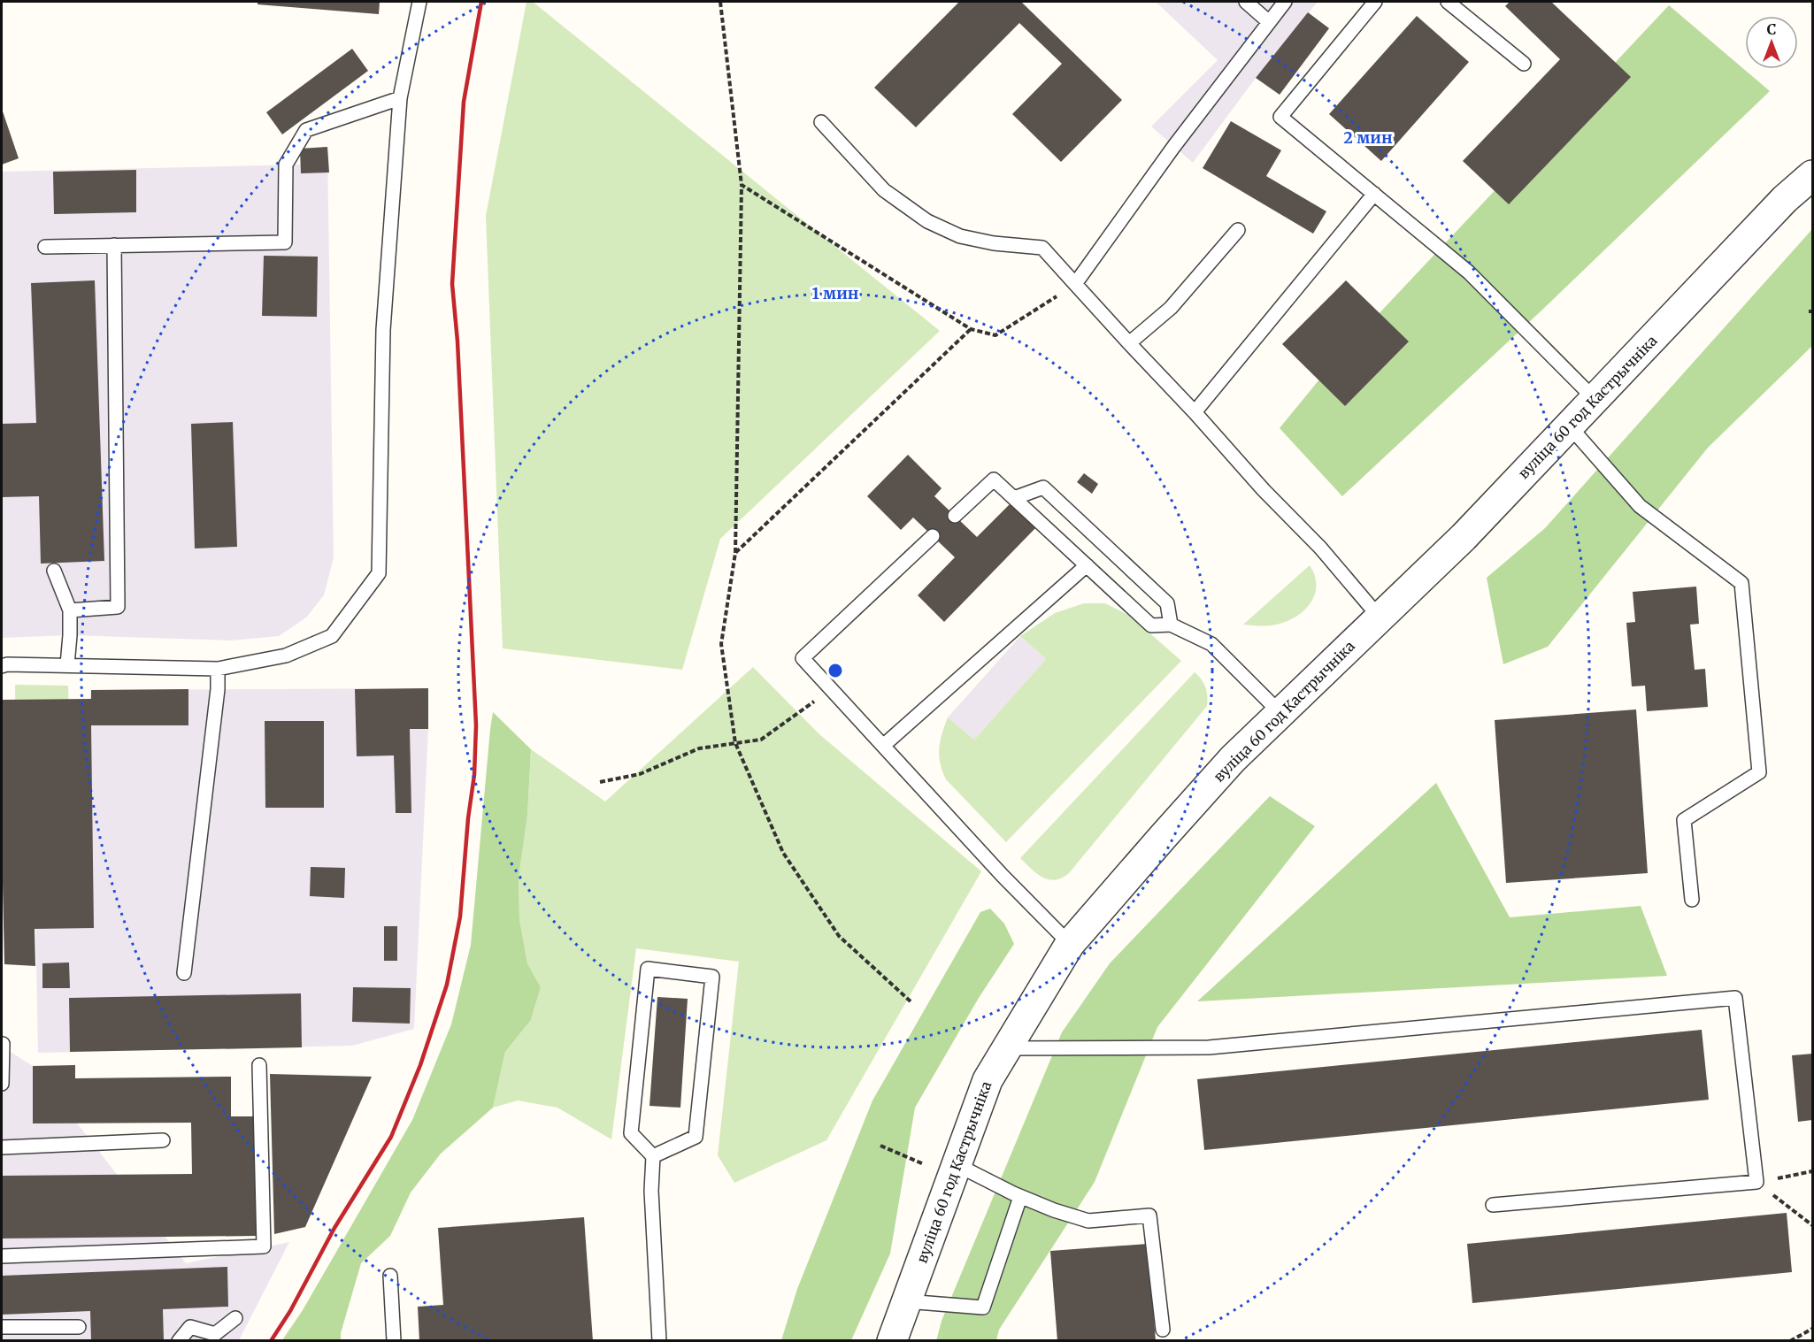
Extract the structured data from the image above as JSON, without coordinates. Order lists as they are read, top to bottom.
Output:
{
  "streets": {
    "street": ["вуліца 60 год Кастрычніка"]
  },
  "north": "top",
  "rings": ["2 мин", "1 мин"]
}
